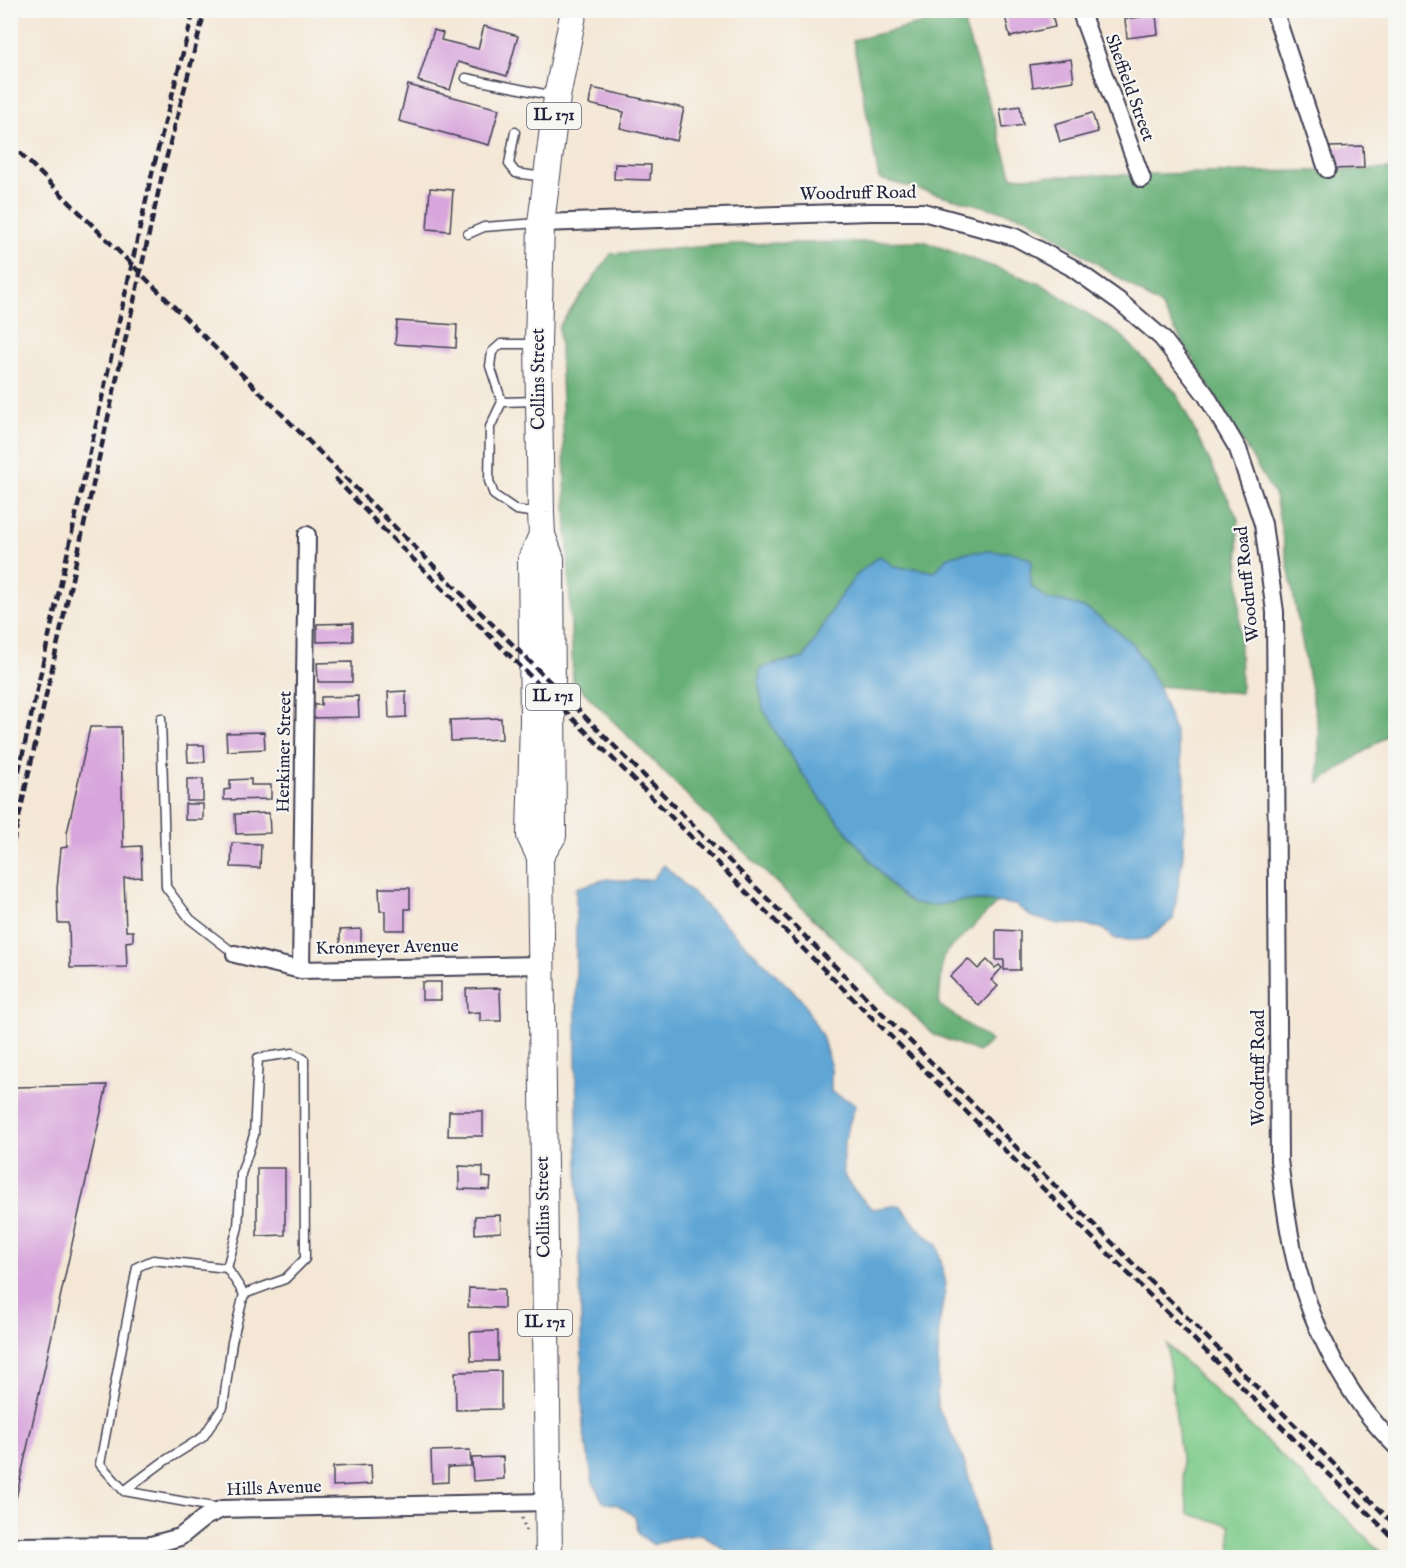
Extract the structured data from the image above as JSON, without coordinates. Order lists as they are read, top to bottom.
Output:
{
  "streets": {
    "main road": ["IL 171", "Collins Street"],
    "street": [
      "Sheffield Street",
      "Woodruff Road",
      "Herkimer Street",
      "Kronmeyer Avenue",
      "Hills Avenue"
    ]
  },
  "crossings": [
    ["IL 171", "Woodruff Road"],
    ["IL 171", "Collins Street"],
    ["Woodruff Road", "Collins Street"],
    ["Collins Street", "Kronmeyer Avenue"],
    ["Collins Street", "Hills Avenue"],
    ["Herkimer Street", "Kronmeyer Avenue"]
  ]
}
